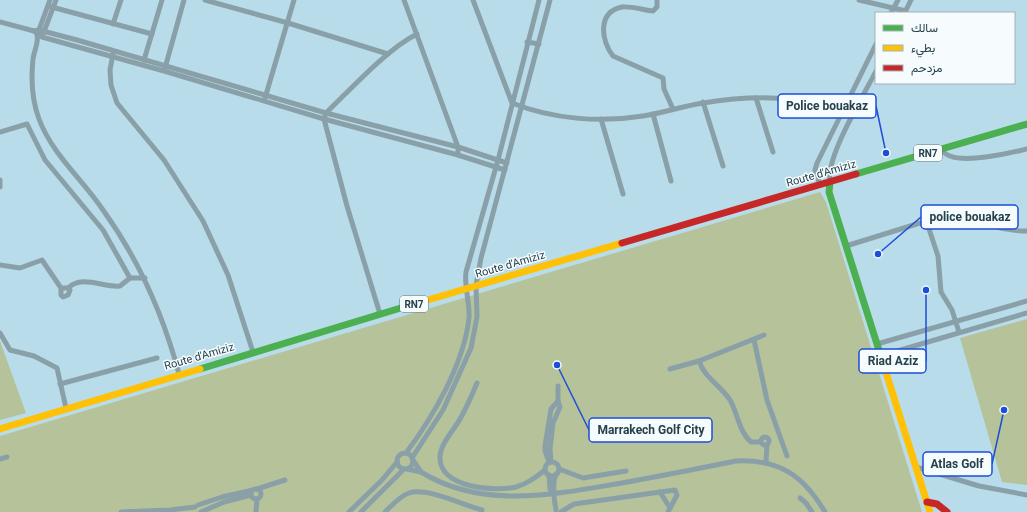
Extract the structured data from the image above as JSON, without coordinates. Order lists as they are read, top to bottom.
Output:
{
  "streets": {
    "main road": ["RN7", "Route d'Amiziz"]
  },
  "places": [
    "Police bouakaz",
    "police bouakaz",
    "Riad Aziz",
    "Marrakech Golf City",
    "Atlas Golf"
  ],
  "legend": ["سالك", "بطيء", "مزدحم"]
}
